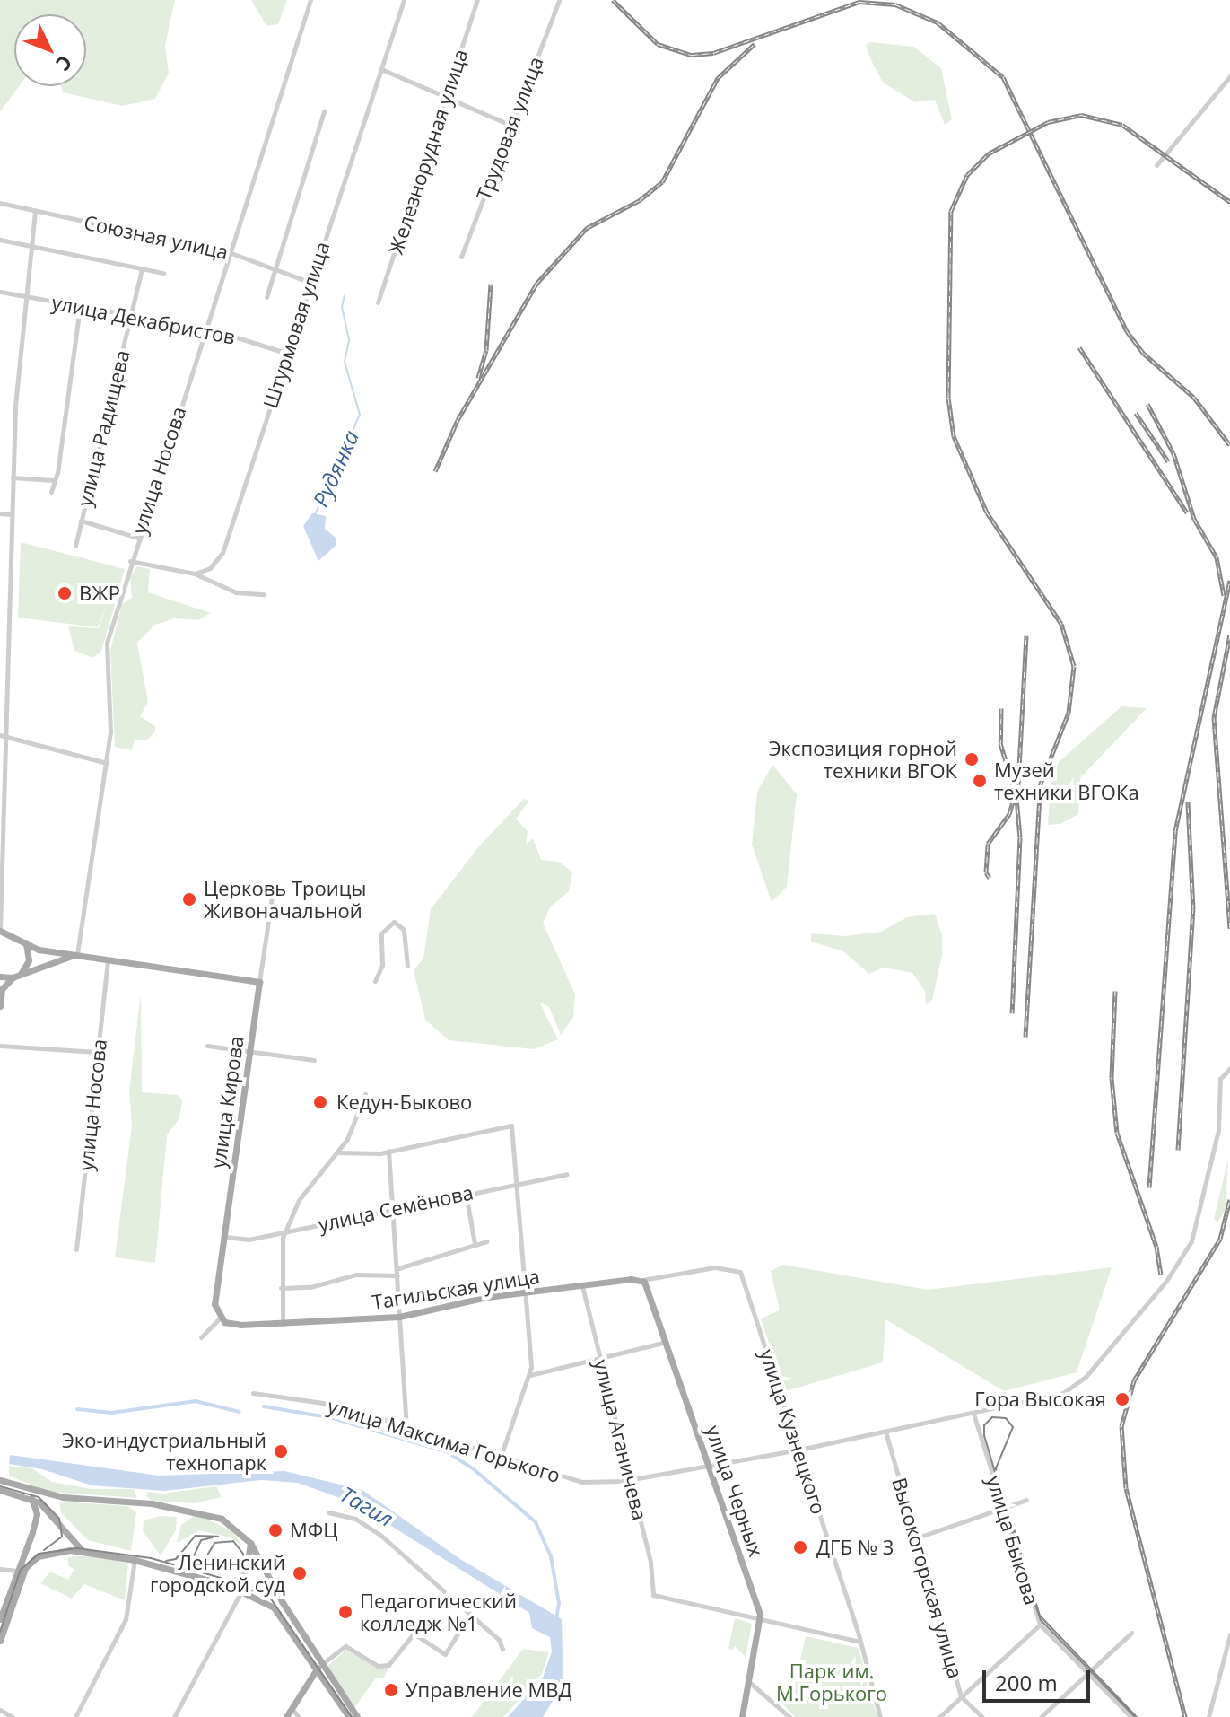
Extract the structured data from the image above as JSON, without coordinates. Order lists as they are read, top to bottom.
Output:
{
  "streets": {
    "main road": ["улица Кирова", "Тагильская улица", "улица Черных"],
    "street": [
      "Трудовая улица",
      "Железнорудная улица",
      "Союзная улица",
      "улица Декабристов",
      "Штурмовая улица",
      "улица Радищева",
      "улица Носова",
      "улица Семёнова",
      "улица Кузнецкого",
      "улица Аганичева",
      "улица Максима Горького",
      "улица Быкова",
      "Высокогорская улица"
    ]
  },
  "crossings": [
    ["Союзная улица", "Штурмовая улица"],
    ["Союзная улица", "улица Носова"],
    ["улица Декабристов", "Штурмовая улица"],
    ["улица Декабристов", "улица Радищева"],
    ["улица Декабристов", "улица Носова"],
    ["улица Кирова", "улица Семёнова"],
    ["улица Кирова", "Тагильская улица"],
    ["Тагильская улица", "улица Кузнецкого"],
    ["Тагильская улица", "улица Аганичева"],
    ["Тагильская улица", "улица Черных"],
    ["улица Кузнецкого", "улица Максима Горького"],
    ["улица Аганичева", "улица Максима Горького"],
    ["улица Аганичева", "улица Черных"],
    ["улица Максима Горького", "улица Черных"],
    ["улица Максима Горького", "улица Быкова"],
    ["улица Максима Горького", "Высокогорская улица"]
  ],
  "water": ["Рудянка", "Тагил"],
  "parks": ["Парк им. М.Горького"],
  "places": [
    "ВЖР",
    "Экспозиция горной техники ВГОК",
    "Музей техники ВГОКа",
    "Церковь Троицы Живоначальной",
    "Кедун-Быково",
    "Гора Высокая",
    "Эко-индустриальный технопарк",
    "МФЦ",
    "ДГБ № 3",
    "Ленинский городской суд",
    "Педагогический колледж №1",
    "Управление МВД"
  ],
  "scale_bar": "200 m",
  "north": "bottom right"
}
